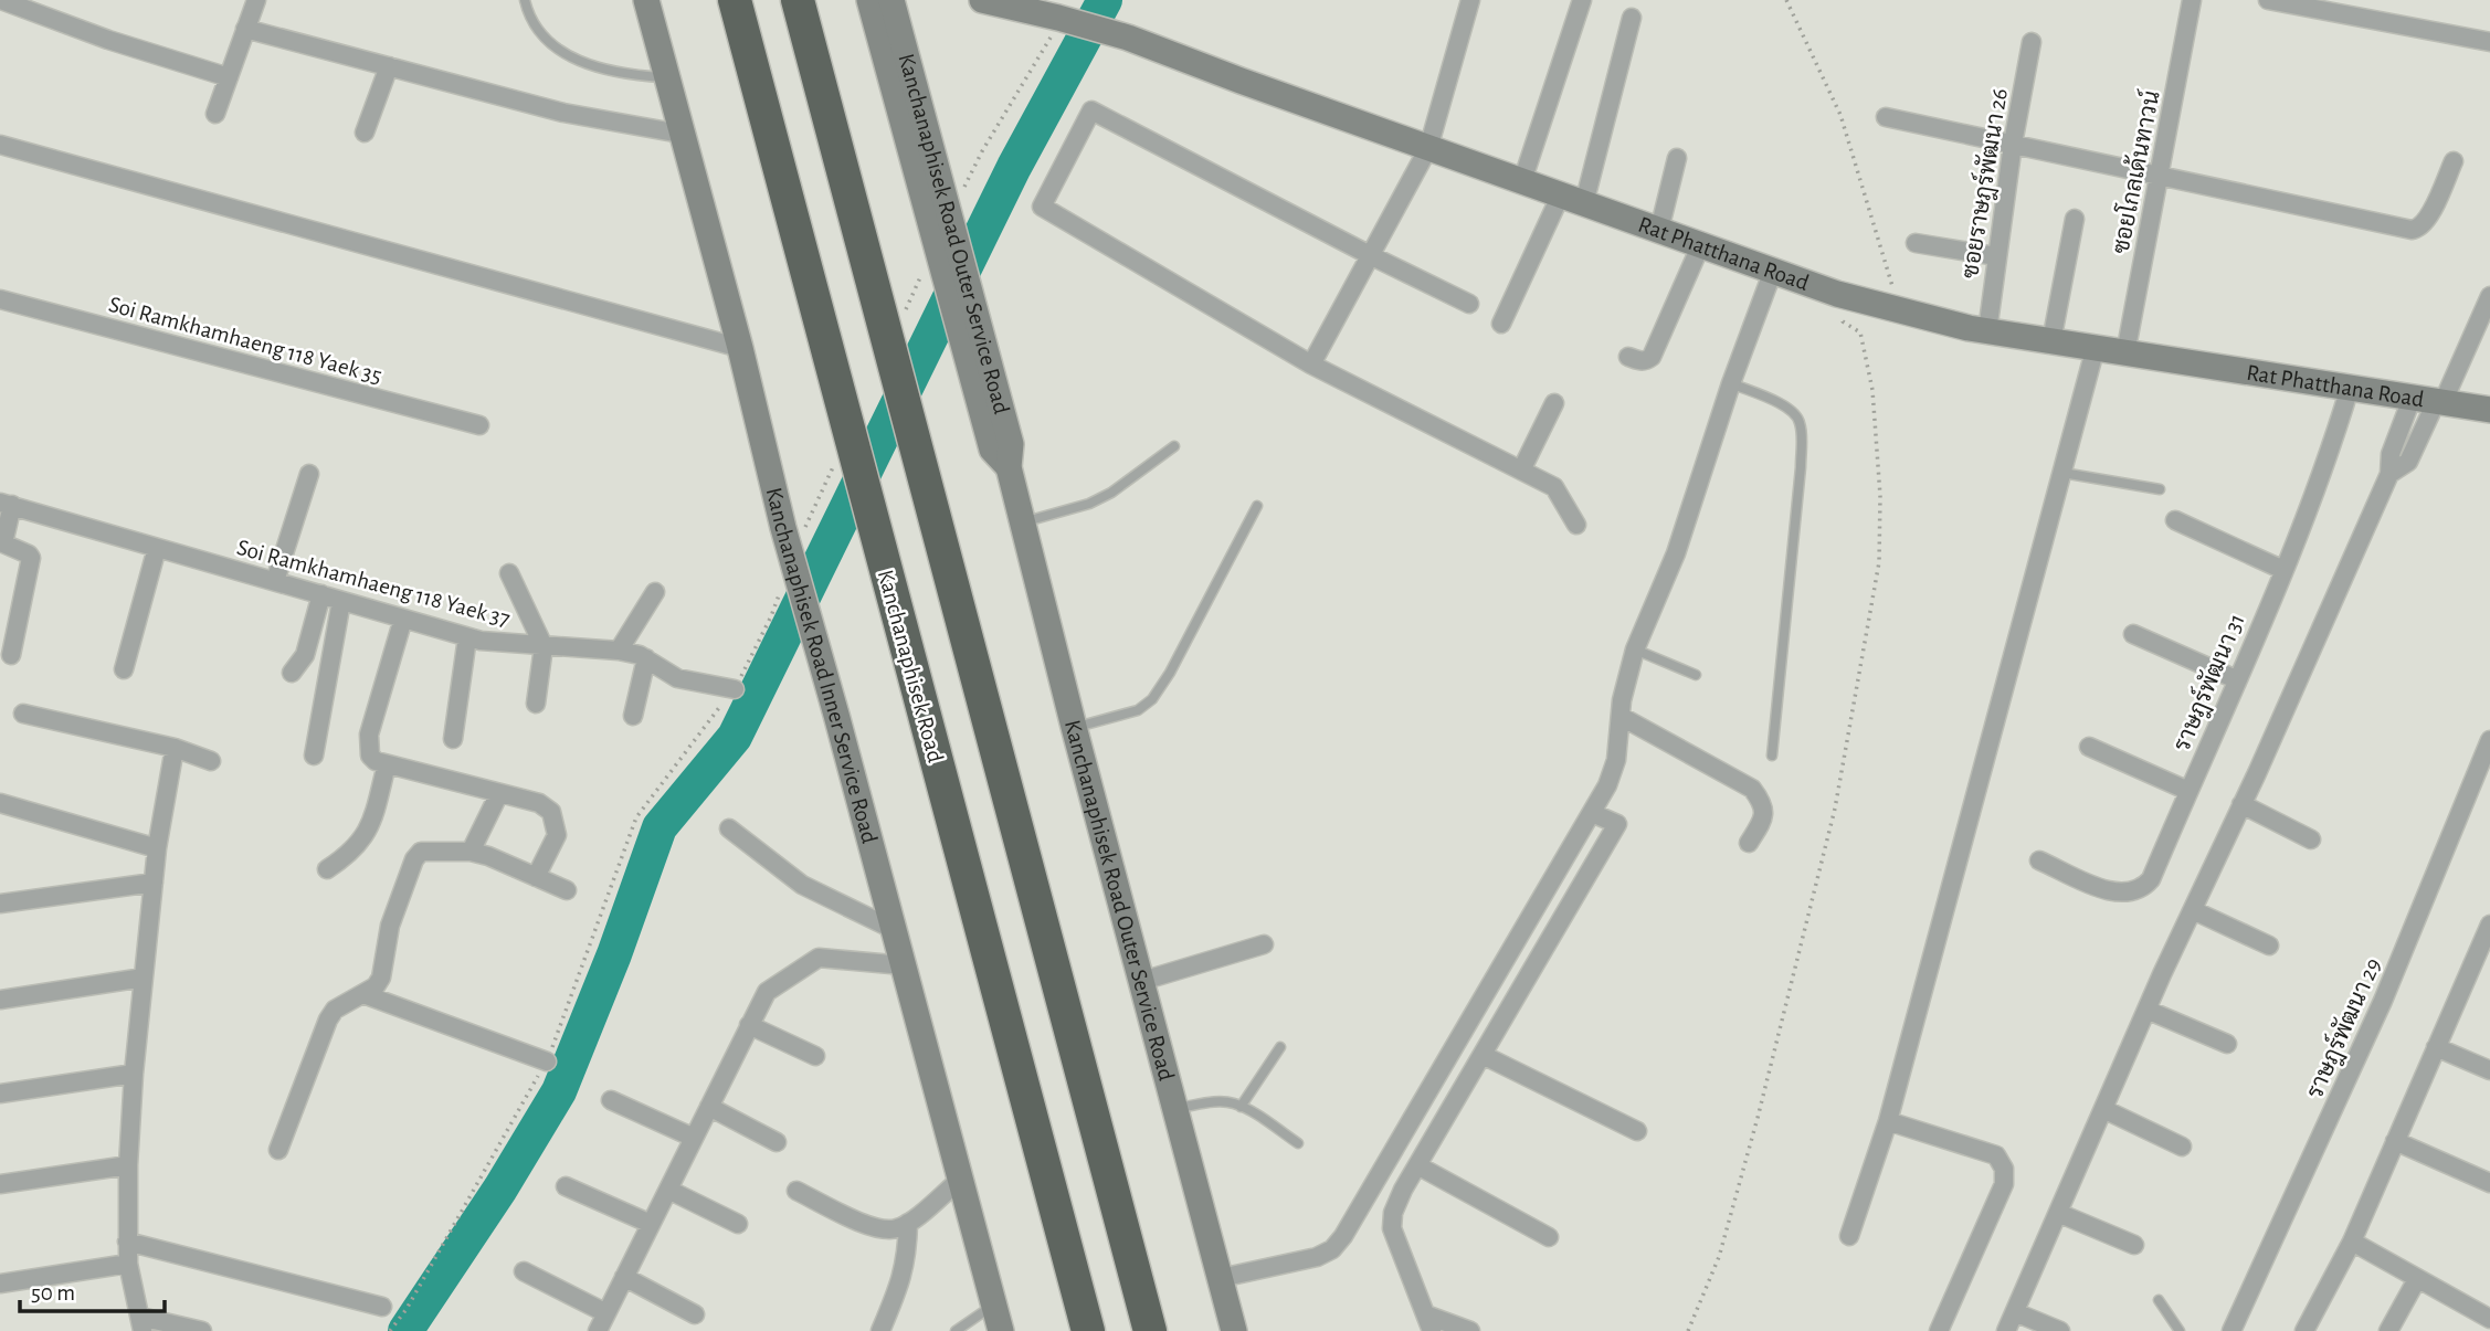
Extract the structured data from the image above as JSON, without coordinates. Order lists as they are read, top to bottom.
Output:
{
  "streets": {
    "highway": ["Kanchanaphisek Road"],
    "main road": ["Kanchanaphisek Road Outer Service Road", "Rat Phatthana Road", "Kanchanaphisek Road Inner Service Road"],
    "street": [
      "ซอยโกลเด้นทาวน์",
      "ซอยราษฎร์พัฒนา 26",
      "Soi Ramkhamhaeng 118 Yaek 35",
      "Soi Ramkhamhaeng 118 Yaek 37",
      "ราษฎร์พัฒนา 31",
      "ราษฎร์พัฒนา 29"
    ]
  },
  "crossings": [
    ["ซอยโกลเด้นทาวน์", "Rat Phatthana Road"],
    ["ซอยราษฎร์พัฒนา 26", "Rat Phatthana Road"],
    ["Rat Phatthana Road", "ราษฎร์พัฒนา 31"]
  ],
  "scale_bar": "50 m"
}
